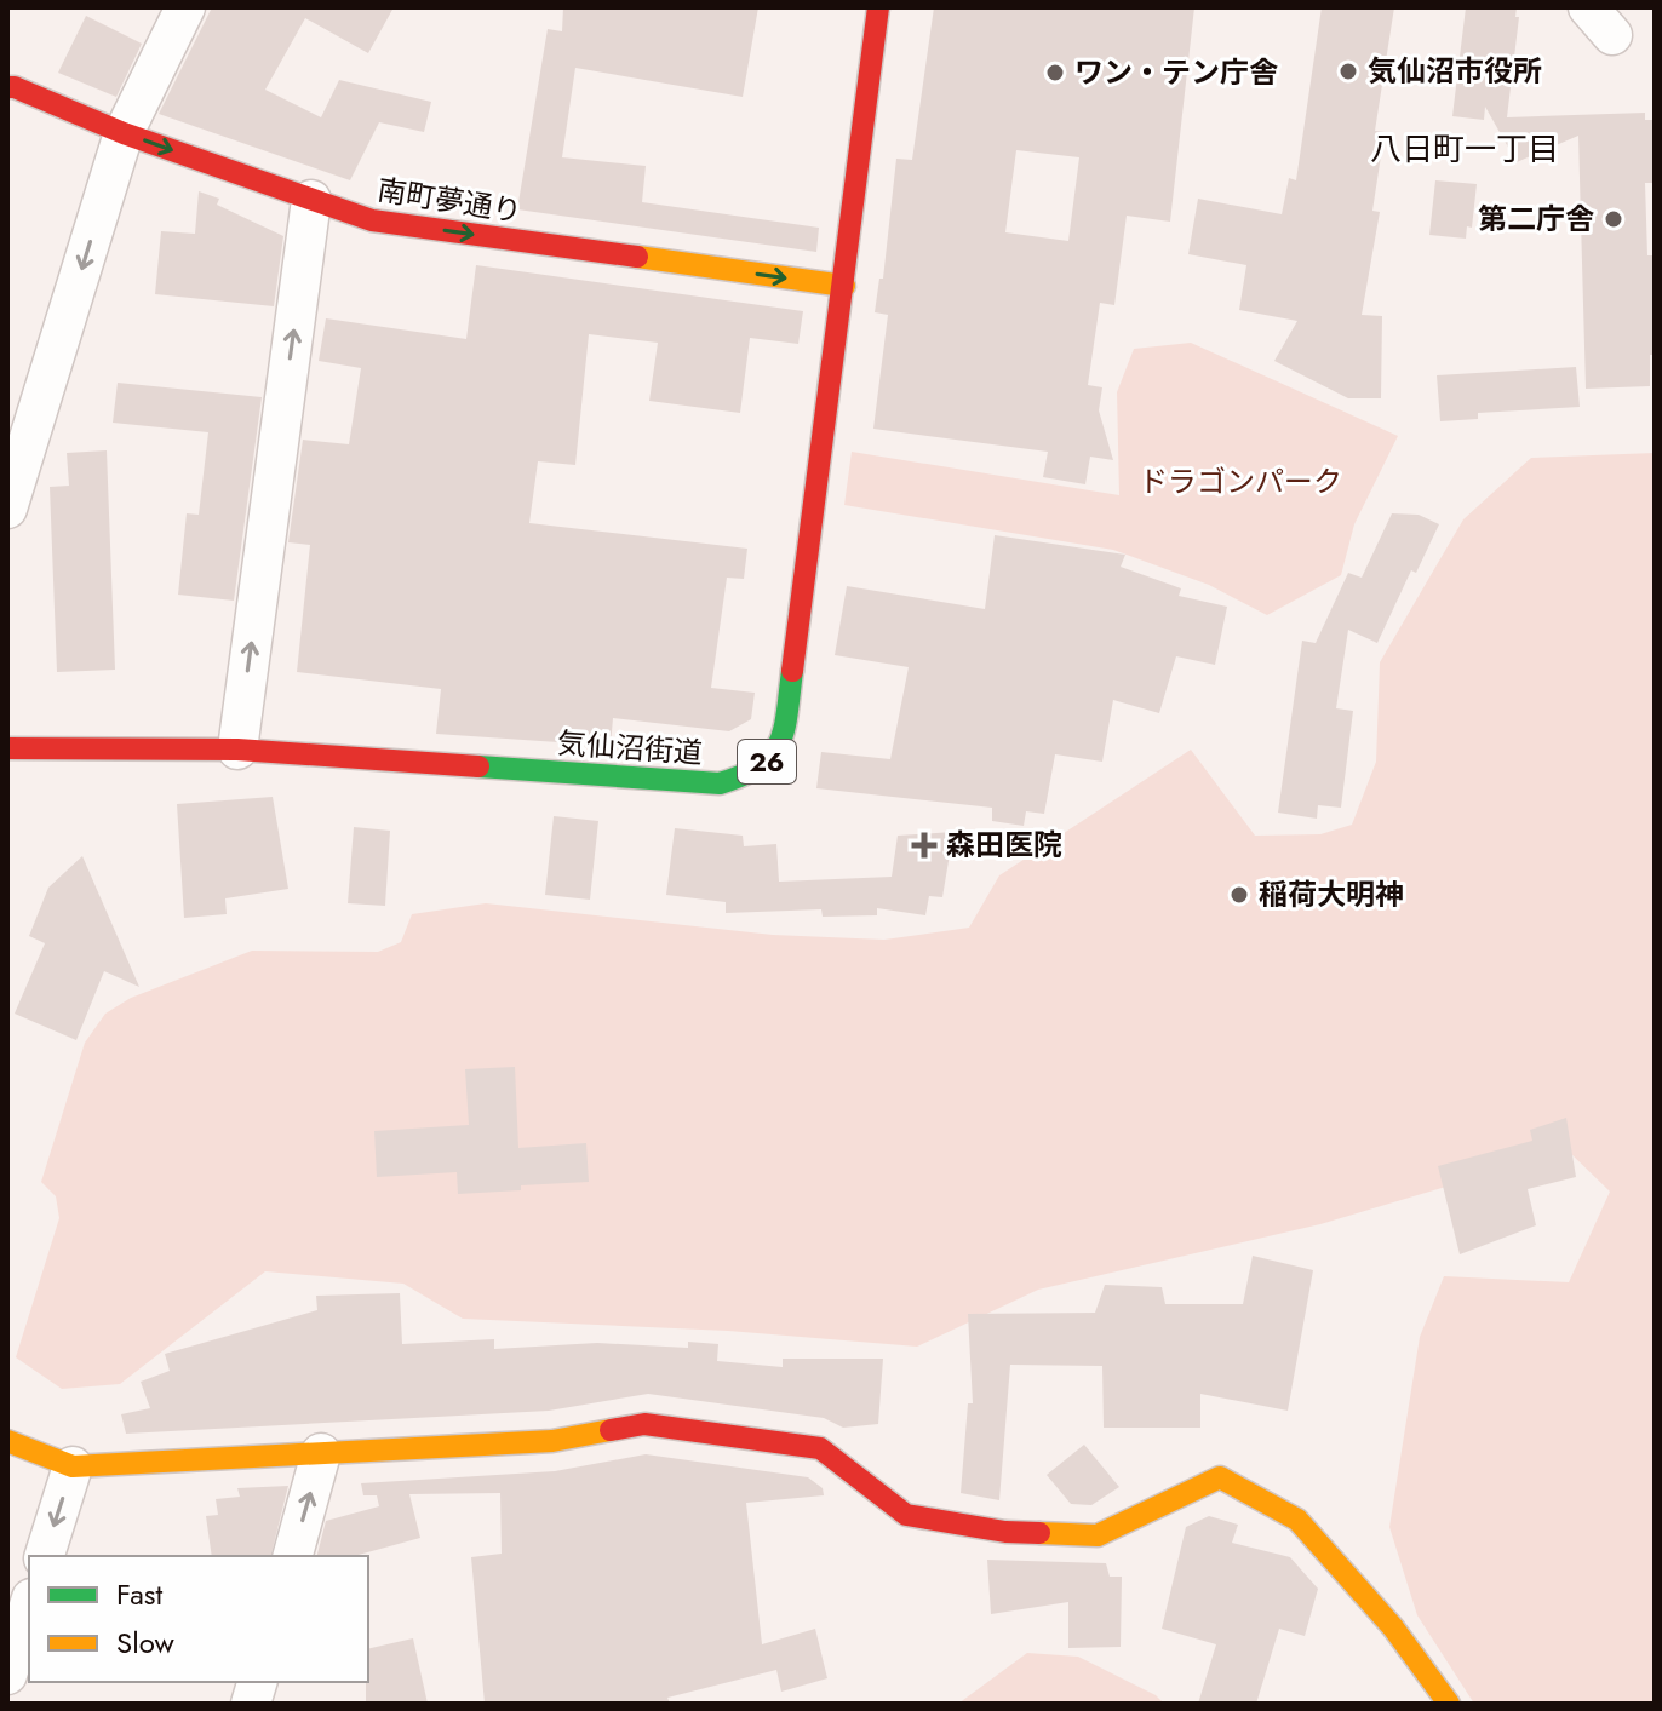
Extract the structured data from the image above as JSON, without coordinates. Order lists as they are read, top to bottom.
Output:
{
  "streets": {
    "street": ["南町夢通り", "気仙沼街道", "26"]
  },
  "crossings": [
    ["南町夢通り", "気仙沼街道"]
  ],
  "one_way": ["南町夢通り"],
  "districts": ["八日町一丁目"],
  "parks": ["ドラゴンパーク"],
  "places": {
    "other": [
      "気仙沼市役所",
      "ワン・テン庁舎",
      "第二庁舎",
      "稲荷大明神"
    ],
    "health": ["森田医院"]
  },
  "legend": ["Fast", "Slow"]
}
